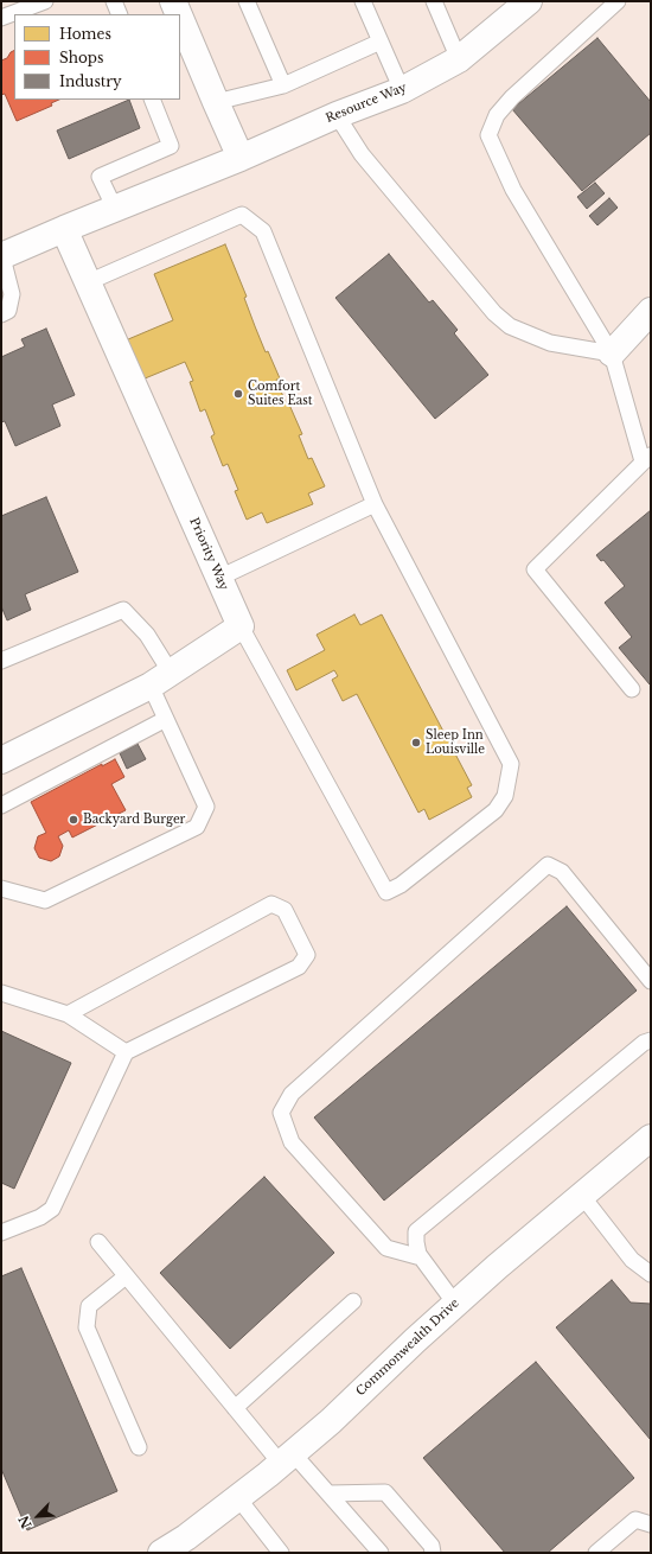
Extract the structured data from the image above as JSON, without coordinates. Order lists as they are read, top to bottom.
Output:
{
  "streets": {
    "street": ["Resource Way", "Priority Way", "Commonwealth Drive"]
  },
  "crossings": [
    ["Resource Way", "Priority Way"]
  ],
  "places": ["Comfort Suites East", "Sleep Inn Louisville", "Backyard Burger"],
  "legend": ["Homes", "Shops", "Industry"],
  "north": "bottom left"
}
